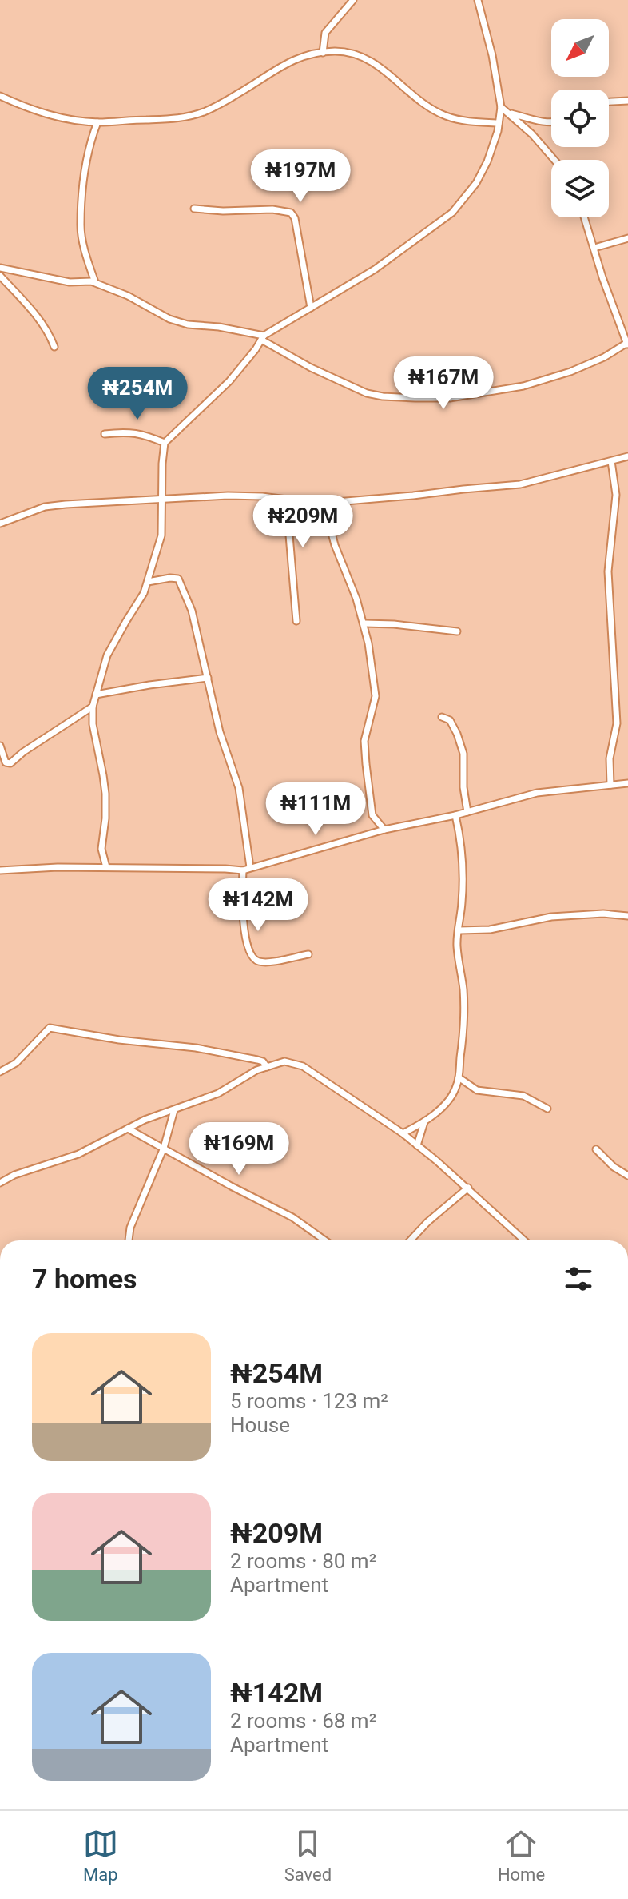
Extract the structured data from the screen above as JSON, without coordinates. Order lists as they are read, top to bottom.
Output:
{
  "north": "bottom left",
  "page": {
    "price": [
      "₦197M",
      "₦167M",
      "₦254M",
      "₦209M",
      "₦111M",
      "₦142M",
      "₦169M"
    ],
    "heading": "7 homes",
    "list": [
      {
        "name": "₦254M",
        "note": "5 rooms · 123 m² · House"
      },
      {
        "name": "₦209M",
        "note": "2 rooms · 80 m² · Apartment"
      },
      {
        "name": "₦142M",
        "note": "2 rooms · 68 m² · Apartment"
      }
    ],
    "tabs": ["Map", "Saved", "Home"]
  }
}
